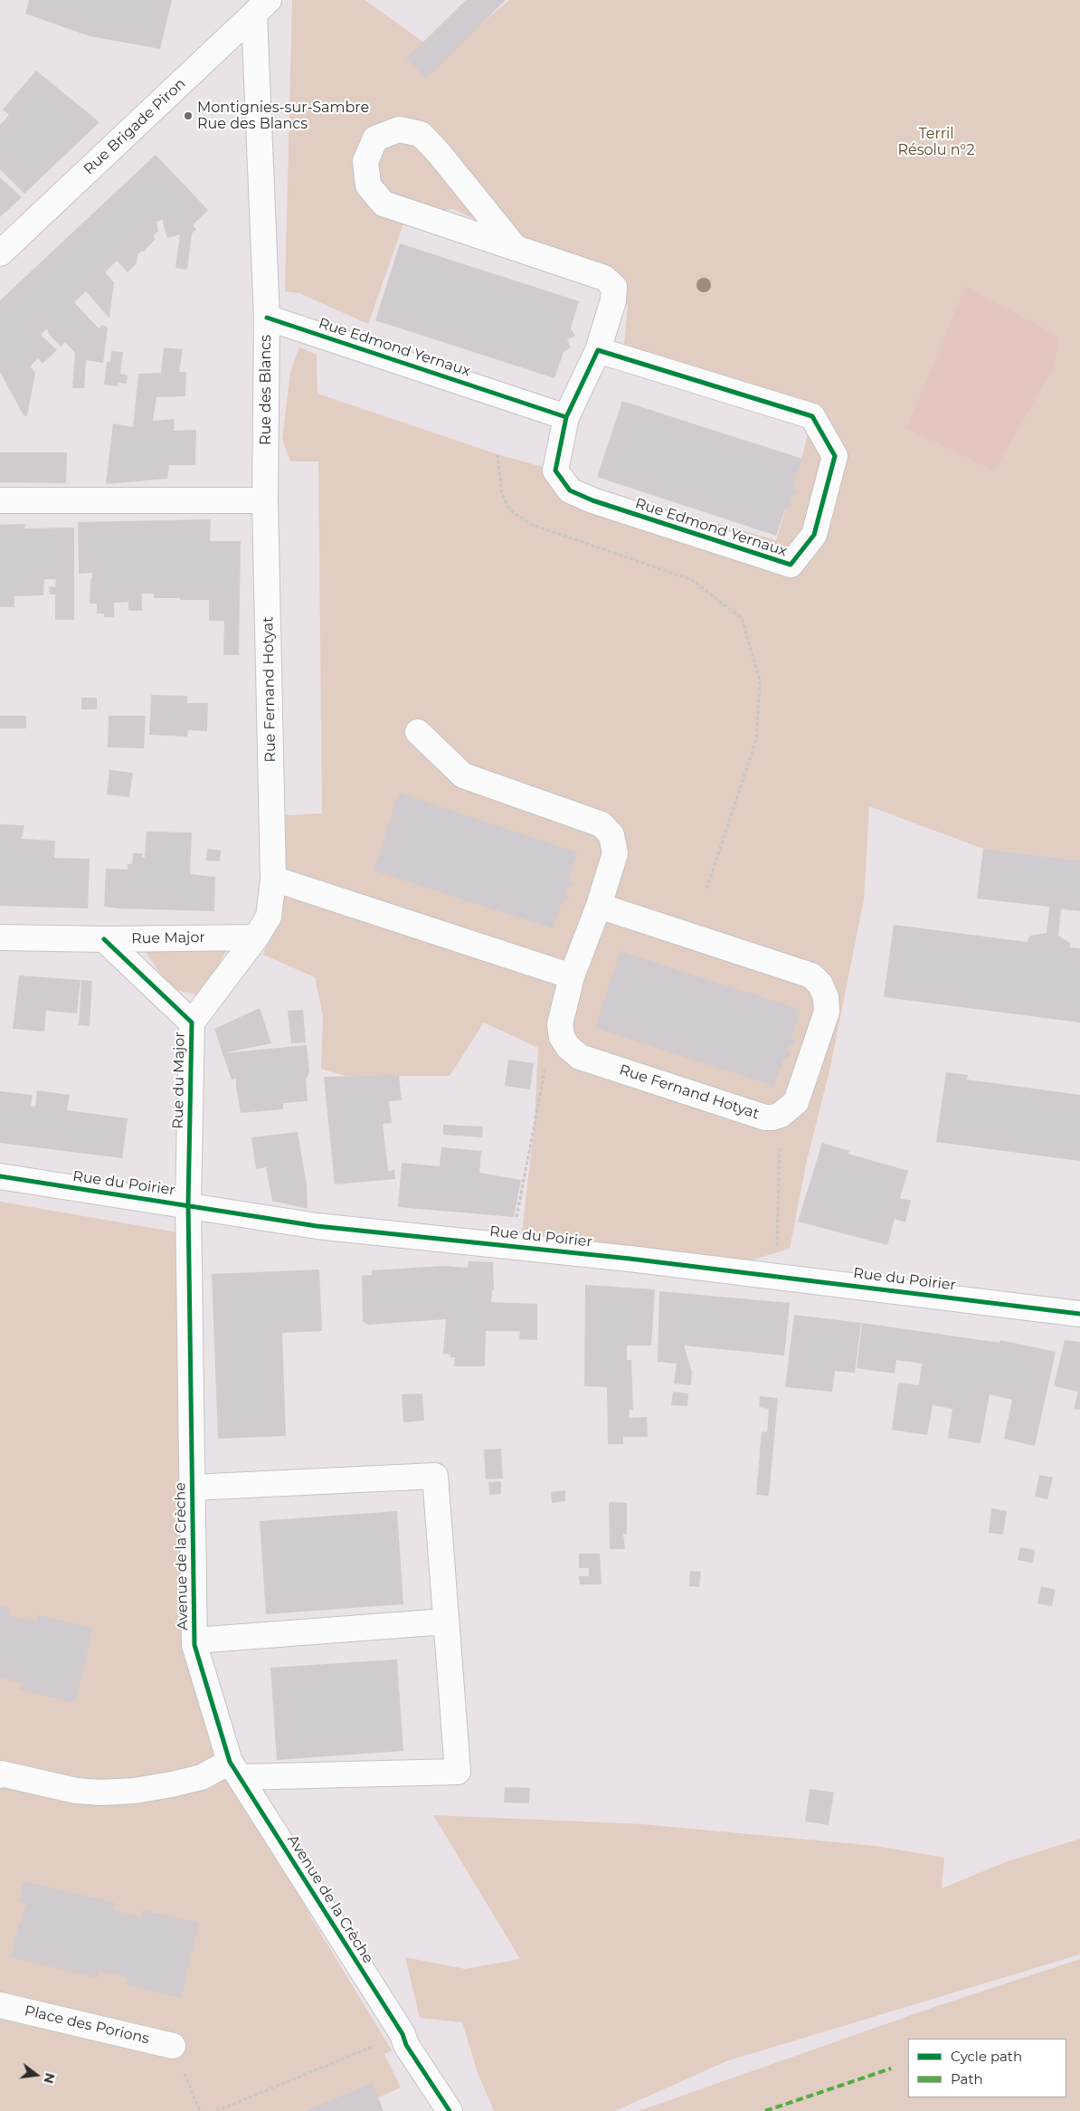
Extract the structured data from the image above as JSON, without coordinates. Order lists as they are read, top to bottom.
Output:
{
  "streets": {
    "street": [
      "Rue Brigade Piron",
      "Rue Edmond Yernaux",
      "Rue des Blancs",
      "Rue Fernand Hotyat",
      "Rue Major",
      "Rue du Major",
      "Rue du Poirier",
      "Avenue de la Crèche",
      "Place des Porions"
    ]
  },
  "crossings": [
    ["Rue Brigade Piron", "Rue des Blancs"],
    ["Rue Edmond Yernaux", "Rue des Blancs"],
    ["Rue des Blancs", "Rue Fernand Hotyat"],
    ["Rue Fernand Hotyat", "Rue Major"],
    ["Rue Fernand Hotyat", "Rue du Major"],
    ["Rue Major", "Rue du Major"],
    ["Rue du Major", "Rue du Poirier"],
    ["Rue du Major", "Avenue de la Crèche"],
    ["Rue du Poirier", "Avenue de la Crèche"]
  ],
  "parks": ["Terril Résolu n°2"],
  "places": ["Montignies-sur-Sambre Rue des Blancs"],
  "legend": ["Cycle path", "Path"],
  "north": "right"
}
